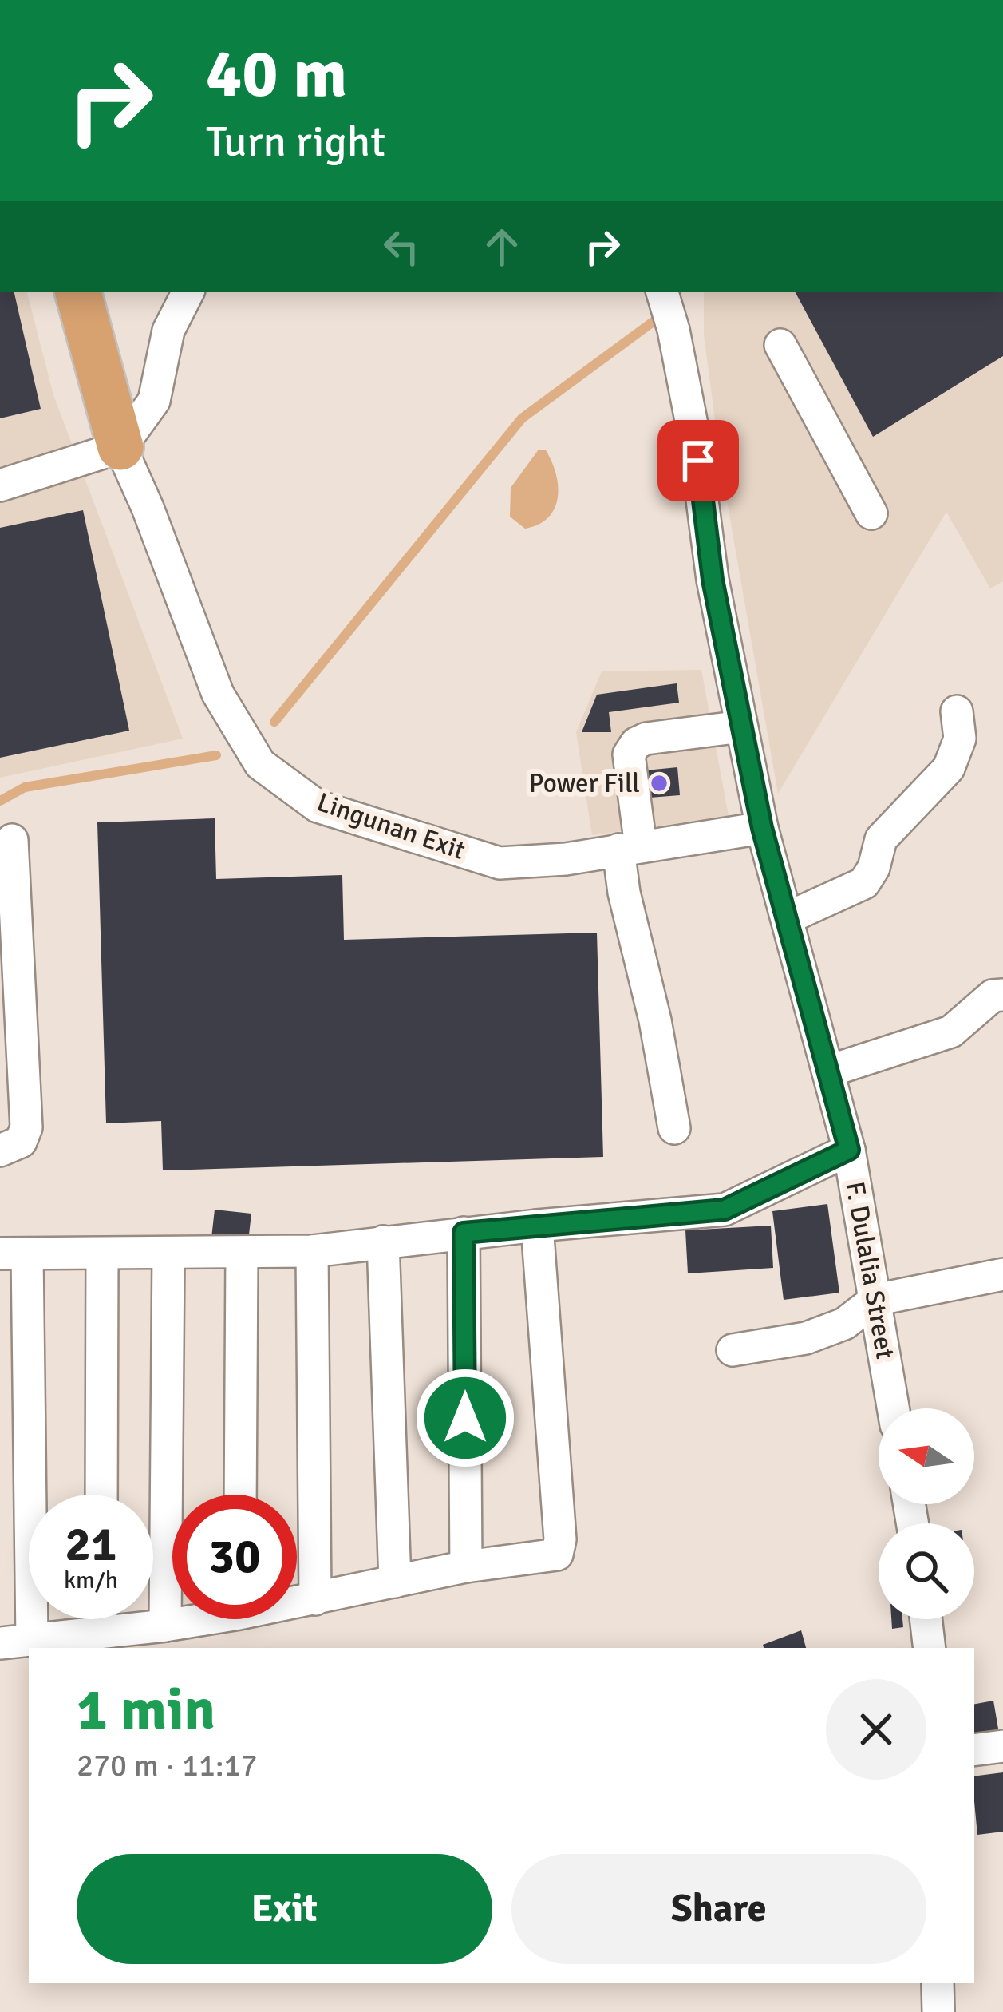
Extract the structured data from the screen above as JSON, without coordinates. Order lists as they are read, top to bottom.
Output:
{
  "streets": {
    "street": ["Lingunan Exit", "F. Dulalia Street"]
  },
  "crossings": [
    ["Lingunan Exit", "F. Dulalia Street"]
  ],
  "places": ["Power Fill"],
  "north": "left",
  "page": {
    "turn": ["40 m", "Turn right"],
    "speed": "21 km/h",
    "limit": "30",
    "heading": ["1 min", "270 m · 11:17"],
    "buttons": ["Exit", "Share"]
  }
}
